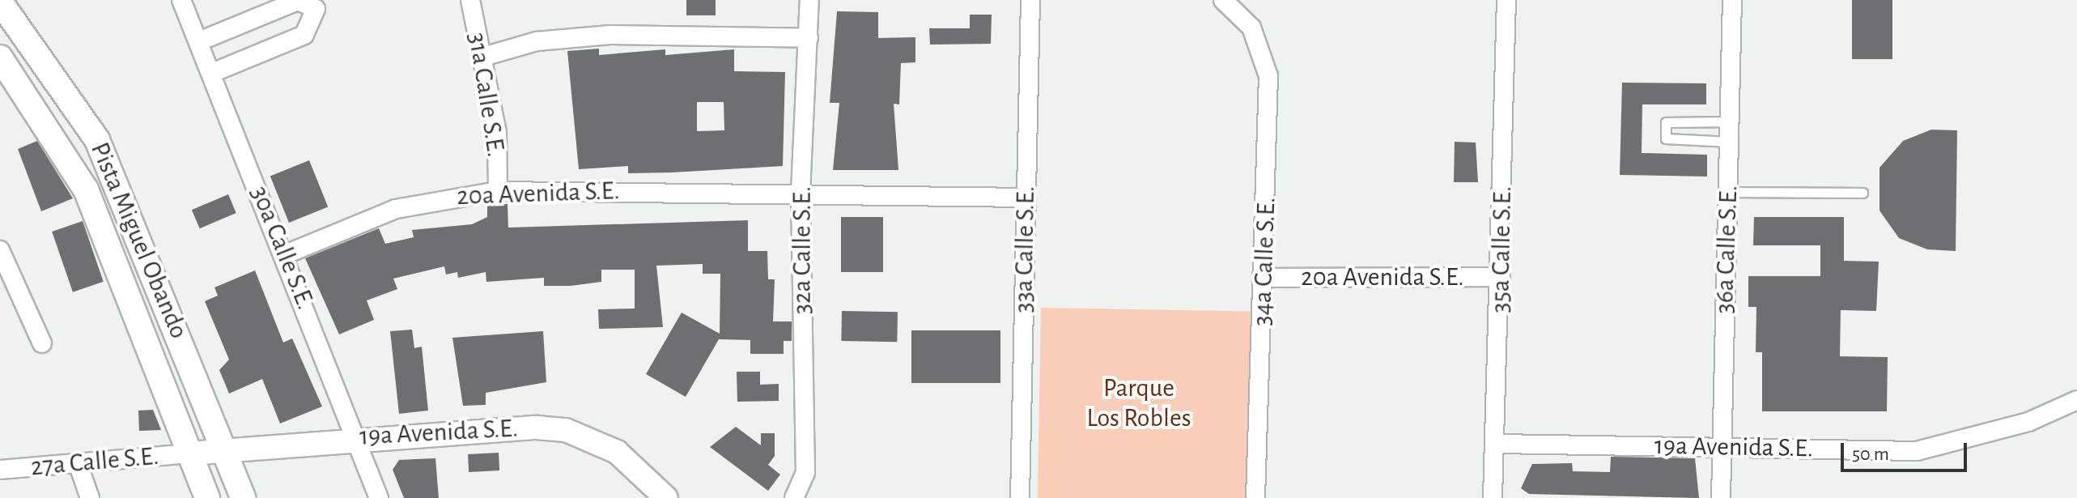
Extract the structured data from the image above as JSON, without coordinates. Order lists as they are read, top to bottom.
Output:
{
  "streets": {
    "main road": ["Pista Miguel Obando"],
    "street": [
      "31a Calle S.E.",
      "20a Avenida S.E.",
      "30a Calle S.E.",
      "33a Calle S.E.",
      "35a Calle S.E.",
      "36a Calle S.E.",
      "32a Calle S.E.",
      "34a Calle S.E.",
      "19a Avenida S.E.",
      "27a Calle S.E."
    ]
  },
  "crossings": [
    ["31a Calle S.E.", "20a Avenida S.E."],
    ["20a Avenida S.E.", "30a Calle S.E."],
    ["20a Avenida S.E.", "33a Calle S.E."],
    ["20a Avenida S.E.", "35a Calle S.E."],
    ["20a Avenida S.E.", "32a Calle S.E."],
    ["20a Avenida S.E.", "34a Calle S.E."],
    ["Pista Miguel Obando", "19a Avenida S.E."],
    ["Pista Miguel Obando", "27a Calle S.E."],
    ["30a Calle S.E.", "19a Avenida S.E."],
    ["35a Calle S.E.", "19a Avenida S.E."],
    ["36a Calle S.E.", "19a Avenida S.E."],
    ["19a Avenida S.E.", "27a Calle S.E."]
  ],
  "parks": ["Parque Los Robles"],
  "scale_bar": "50 m"
}
